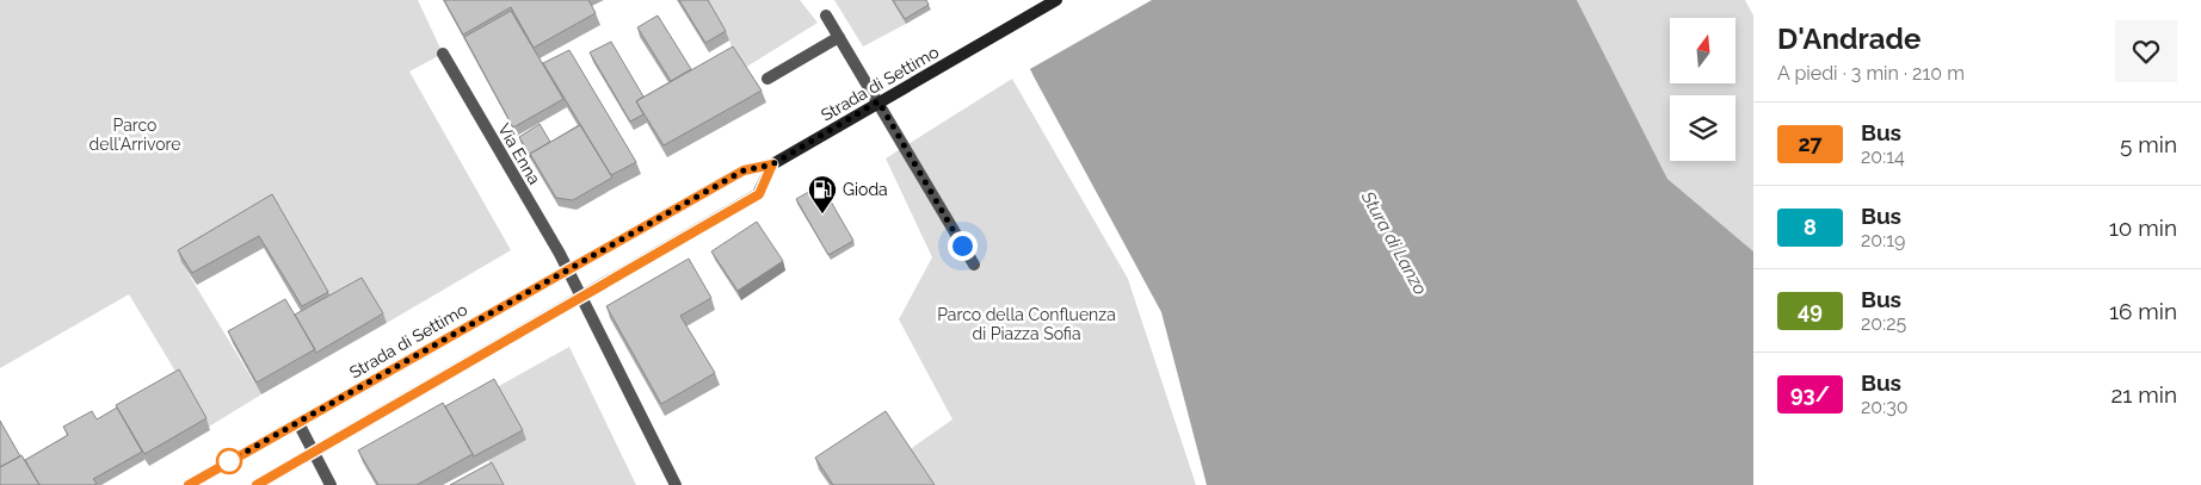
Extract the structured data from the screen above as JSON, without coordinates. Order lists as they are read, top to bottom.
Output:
{
  "streets": {
    "main road": ["Strada di Settimo"],
    "street": ["Via Enna"]
  },
  "crossings": [
    ["Strada di Settimo", "Via Enna"]
  ],
  "water": ["Stura di Lanzo"],
  "parks": ["Parco dell'Arrivore", "Parco della Confluenza di Piazza Sofia"],
  "places": {
    "fuel station": ["Gioda"]
  },
  "lines": ["bus line 27"],
  "north": "top",
  "page": {
    "heading": ["D'Andrade", "A piedi · 3 min · 210 m"],
    "list": [
      {
        "mark": "27",
        "name": "Bus",
        "note": "20:14",
        "value": "5 min"
      },
      {
        "mark": "8",
        "name": "Bus",
        "note": "20:19",
        "value": "10 min"
      },
      {
        "mark": "49",
        "name": "Bus",
        "note": "20:25",
        "value": "16 min"
      },
      {
        "mark": "93/",
        "name": "Bus",
        "note": "20:30",
        "value": "21 min"
      }
    ]
  }
}
